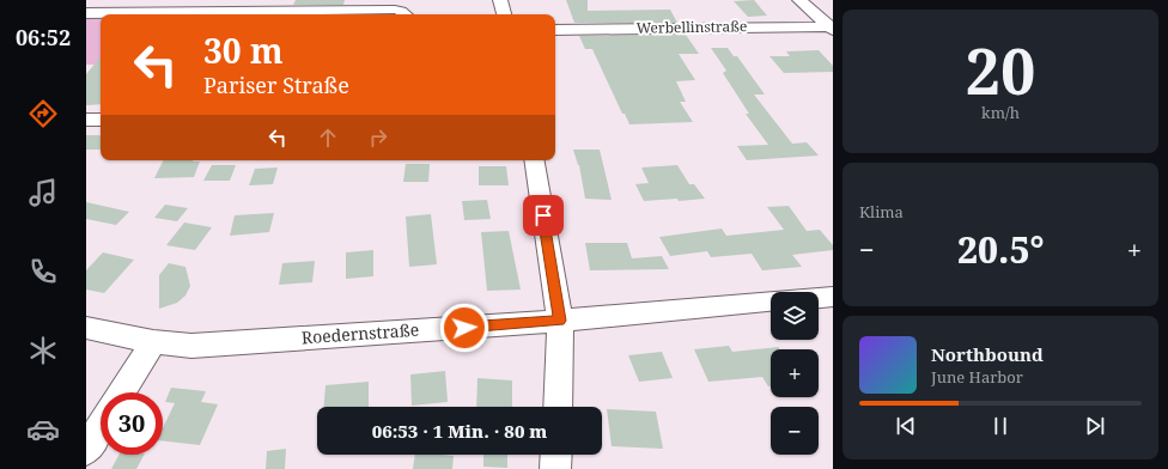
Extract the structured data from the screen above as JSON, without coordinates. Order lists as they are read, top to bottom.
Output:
{
  "streets": {
    "street": ["Werbellinstraße", "Roedernstraße"]
  },
  "page": {
    "tabs": "06:52",
    "tile": [
      ["20", "km/h"],
      "Klima"
    ],
    "turn": ["30 m", "Pariser Straße"],
    "heat": ["−", "20.5°", "+"],
    "map_buttons": ["+", "−"],
    "song": ["Northbound", "June Harbor"],
    "limit": "30",
    "trip": "06:53 · 1 Min. · 80 m"
  }
}
